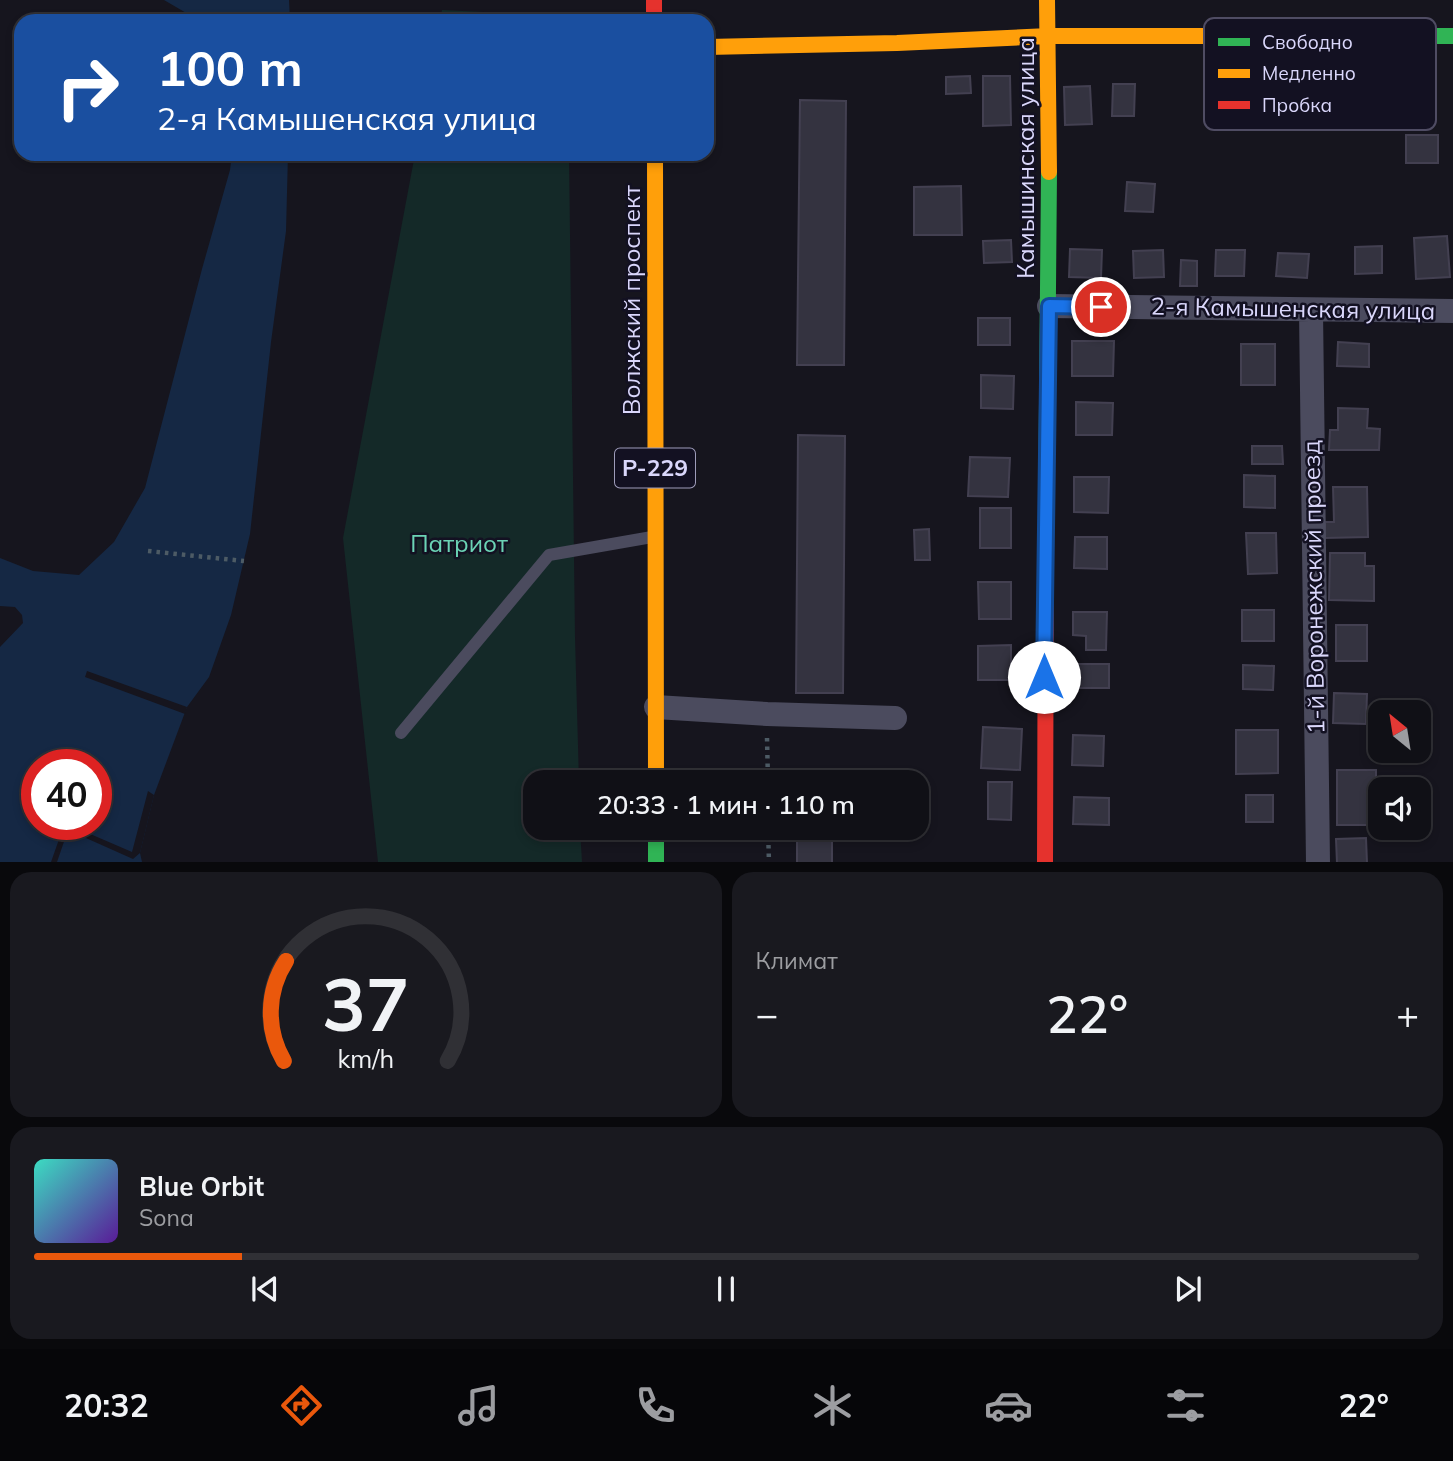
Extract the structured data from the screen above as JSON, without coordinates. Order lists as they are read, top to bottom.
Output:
{
  "streets": {
    "street": [
      "Камышинская улица",
      "Волжский проспект",
      "2-я Камышенская улица",
      "Р-229",
      "1-й Воронежский проезд"
    ]
  },
  "crossings": [
    ["Камышинская улица", "2-я Камышенская улица"],
    ["2-я Камышенская улица", "1-й Воронежский проезд"]
  ],
  "parks": ["Патриот"],
  "legend": ["Свободно", "Медленно", "Пробка"],
  "north": "top left",
  "page": {
    "turn": ["100 m", "2-я Камышенская улица"],
    "limit": "40",
    "trip": "20:33 · 1 мин · 110 m",
    "tile": "Климат",
    "heat": ["−", "22°", "+"],
    "song": ["Blue Orbit", "Sona"],
    "tabs": ["20:32", "22°"],
    "gauge": ["37", "km/h"]
  }
}
